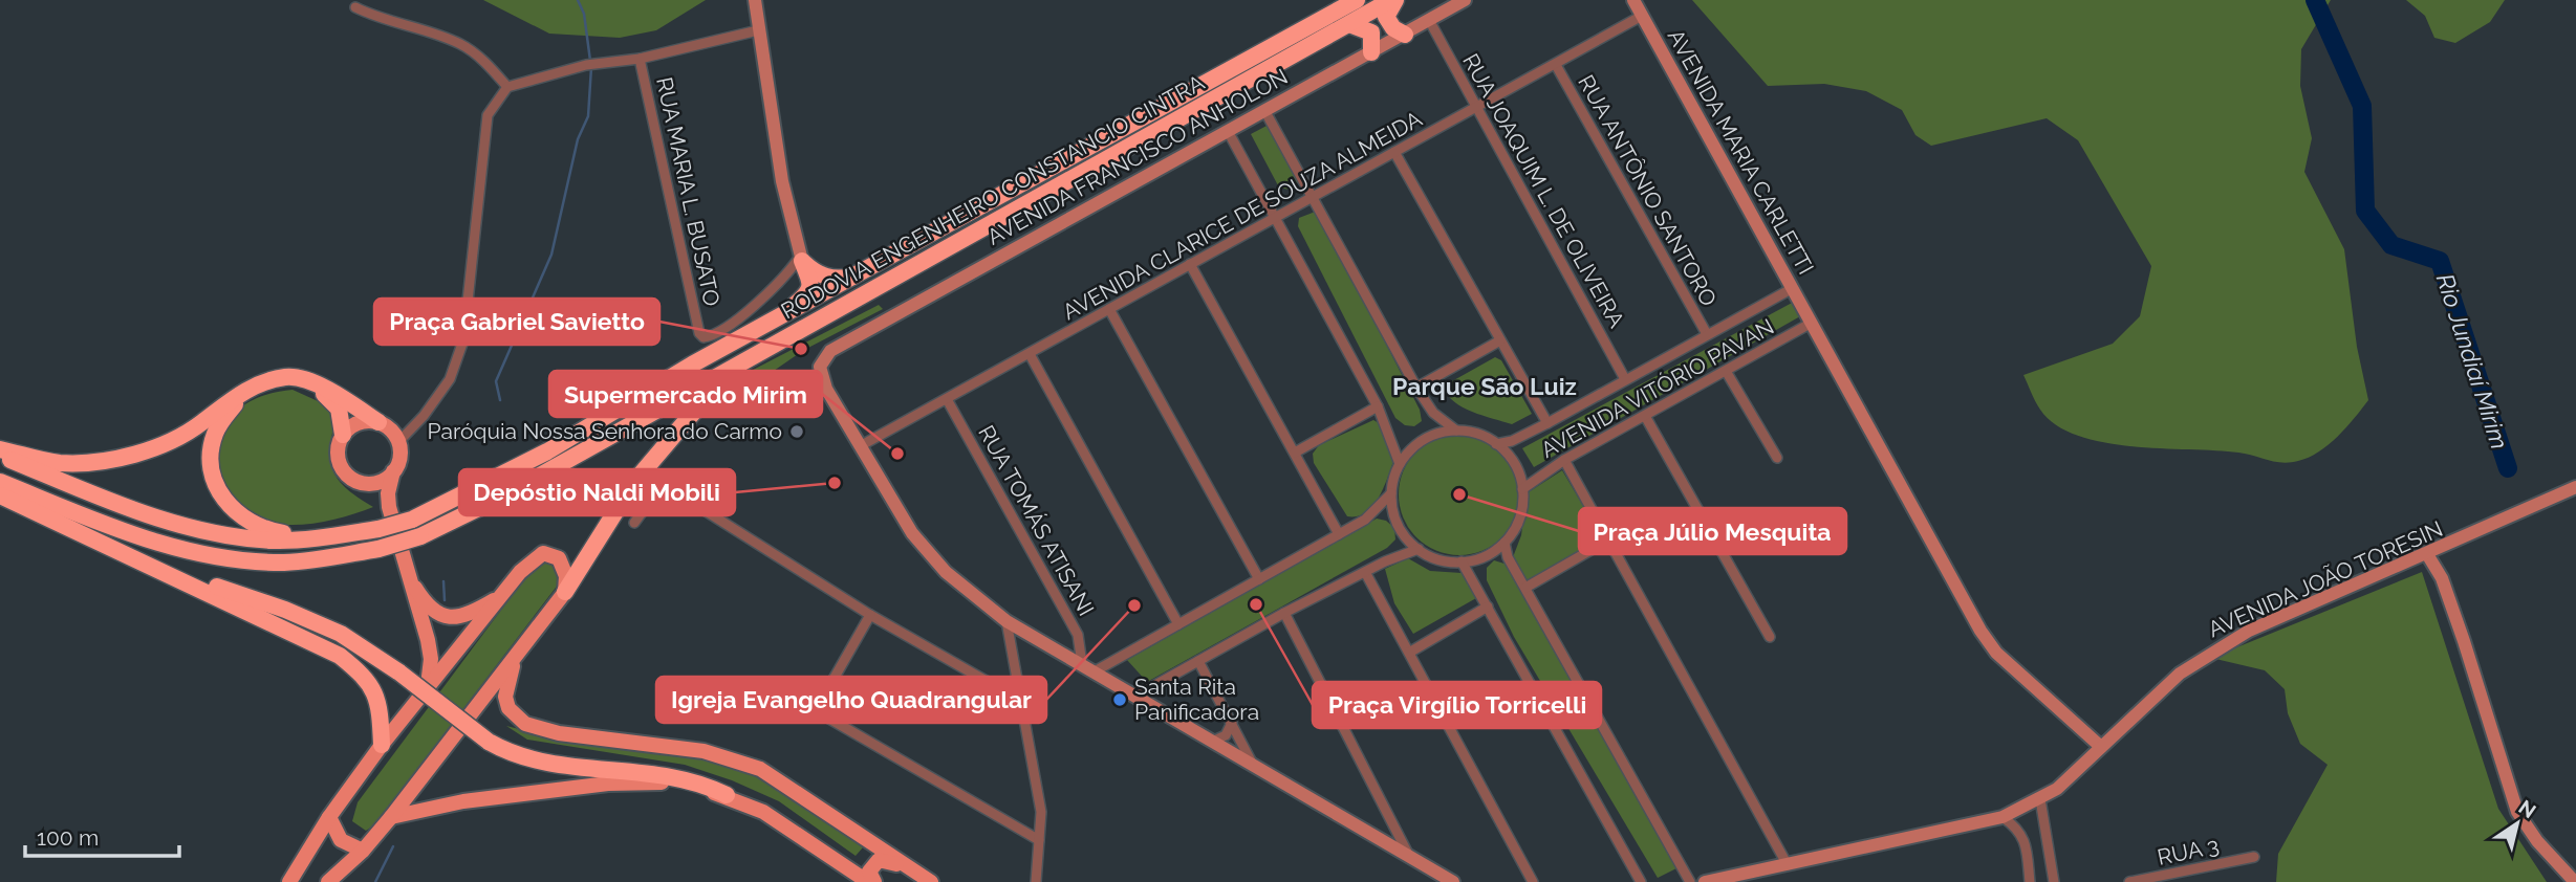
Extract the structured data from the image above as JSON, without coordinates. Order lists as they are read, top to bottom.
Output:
{
  "streets": {
    "highway": ["RODOVIA ENGENHEIRO CONSTANCIO CINTRA"],
    "street": [
      "AVENIDA MARIA CARLETTI",
      "AVENIDA FRANCISCO ANHOLON",
      "RUA JOAQUIM L. DE OLIVEIRA",
      "RUA ANTÔNIO SANTORO",
      "RUA MARIA L. BUSATO",
      "AVENIDA CLARICE DE SOUZA ALMEIDA",
      "AVENIDA VITÓRIO PAVAN",
      "RUA TOMÁS ATISANI",
      "AVENIDA JOÃO TORESIN",
      "RUA 3"
    ]
  },
  "crossings": [
    ["AVENIDA MARIA CARLETTI", "AVENIDA CLARICE DE SOUZA ALMEIDA"],
    ["AVENIDA MARIA CARLETTI", "AVENIDA VITÓRIO PAVAN"],
    ["AVENIDA MARIA CARLETTI", "AVENIDA JOÃO TORESIN"],
    ["AVENIDA FRANCISCO ANHOLON", "RUA JOAQUIM L. DE OLIVEIRA"],
    ["AVENIDA FRANCISCO ANHOLON", "AVENIDA CLARICE DE SOUZA ALMEIDA"],
    ["RUA JOAQUIM L. DE OLIVEIRA", "AVENIDA CLARICE DE SOUZA ALMEIDA"],
    ["RUA JOAQUIM L. DE OLIVEIRA", "AVENIDA VITÓRIO PAVAN"],
    ["RUA ANTÔNIO SANTORO", "AVENIDA CLARICE DE SOUZA ALMEIDA"],
    ["RUA ANTÔNIO SANTORO", "AVENIDA VITÓRIO PAVAN"],
    ["AVENIDA CLARICE DE SOUZA ALMEIDA", "RUA TOMÁS ATISANI"]
  ],
  "districts": ["Parque São Luiz"],
  "water": ["Rio Jundiaí Mirim"],
  "places": [
    "Praça Gabriel Savietto",
    "Paróquia Nossa Senhora do Carmo",
    "Supermercado Mirim",
    "Depóstio Naldi Mobili",
    "Praça Júlio Mesquita",
    "Praça Virgílio Torricelli",
    "Igreja Evangelho Quadrangular",
    "Santa Rita Panificadora"
  ],
  "scale_bar": "100 m",
  "north": "top right"
}
